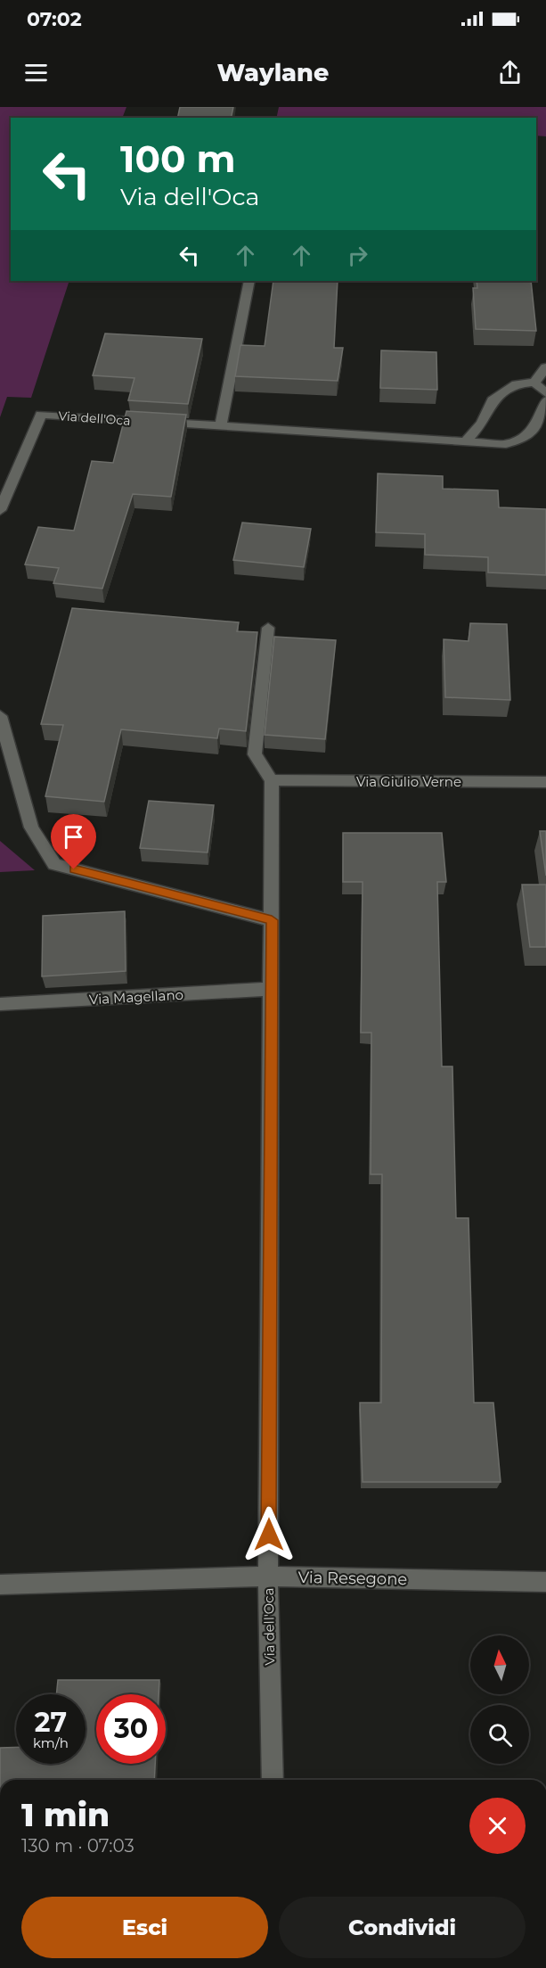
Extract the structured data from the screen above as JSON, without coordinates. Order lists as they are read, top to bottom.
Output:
{
  "streets": {
    "street": [
      "Via dell'Oca",
      "Via Giulio Verne",
      "Via Magellano",
      "Via Resegone"
    ]
  },
  "crossings": [
    ["Via dell'Oca", "Via Magellano"],
    ["Via dell'Oca", "Via Resegone"]
  ],
  "north": "top",
  "page": {
    "status": "07:02",
    "header": "Waylane",
    "turn": ["100 m", "Via dell'Oca"],
    "speed": "27 km/h",
    "limit": "30",
    "heading": ["1 min", "130 m · 07:03"],
    "buttons": ["Esci", "Condividi"]
  }
}
